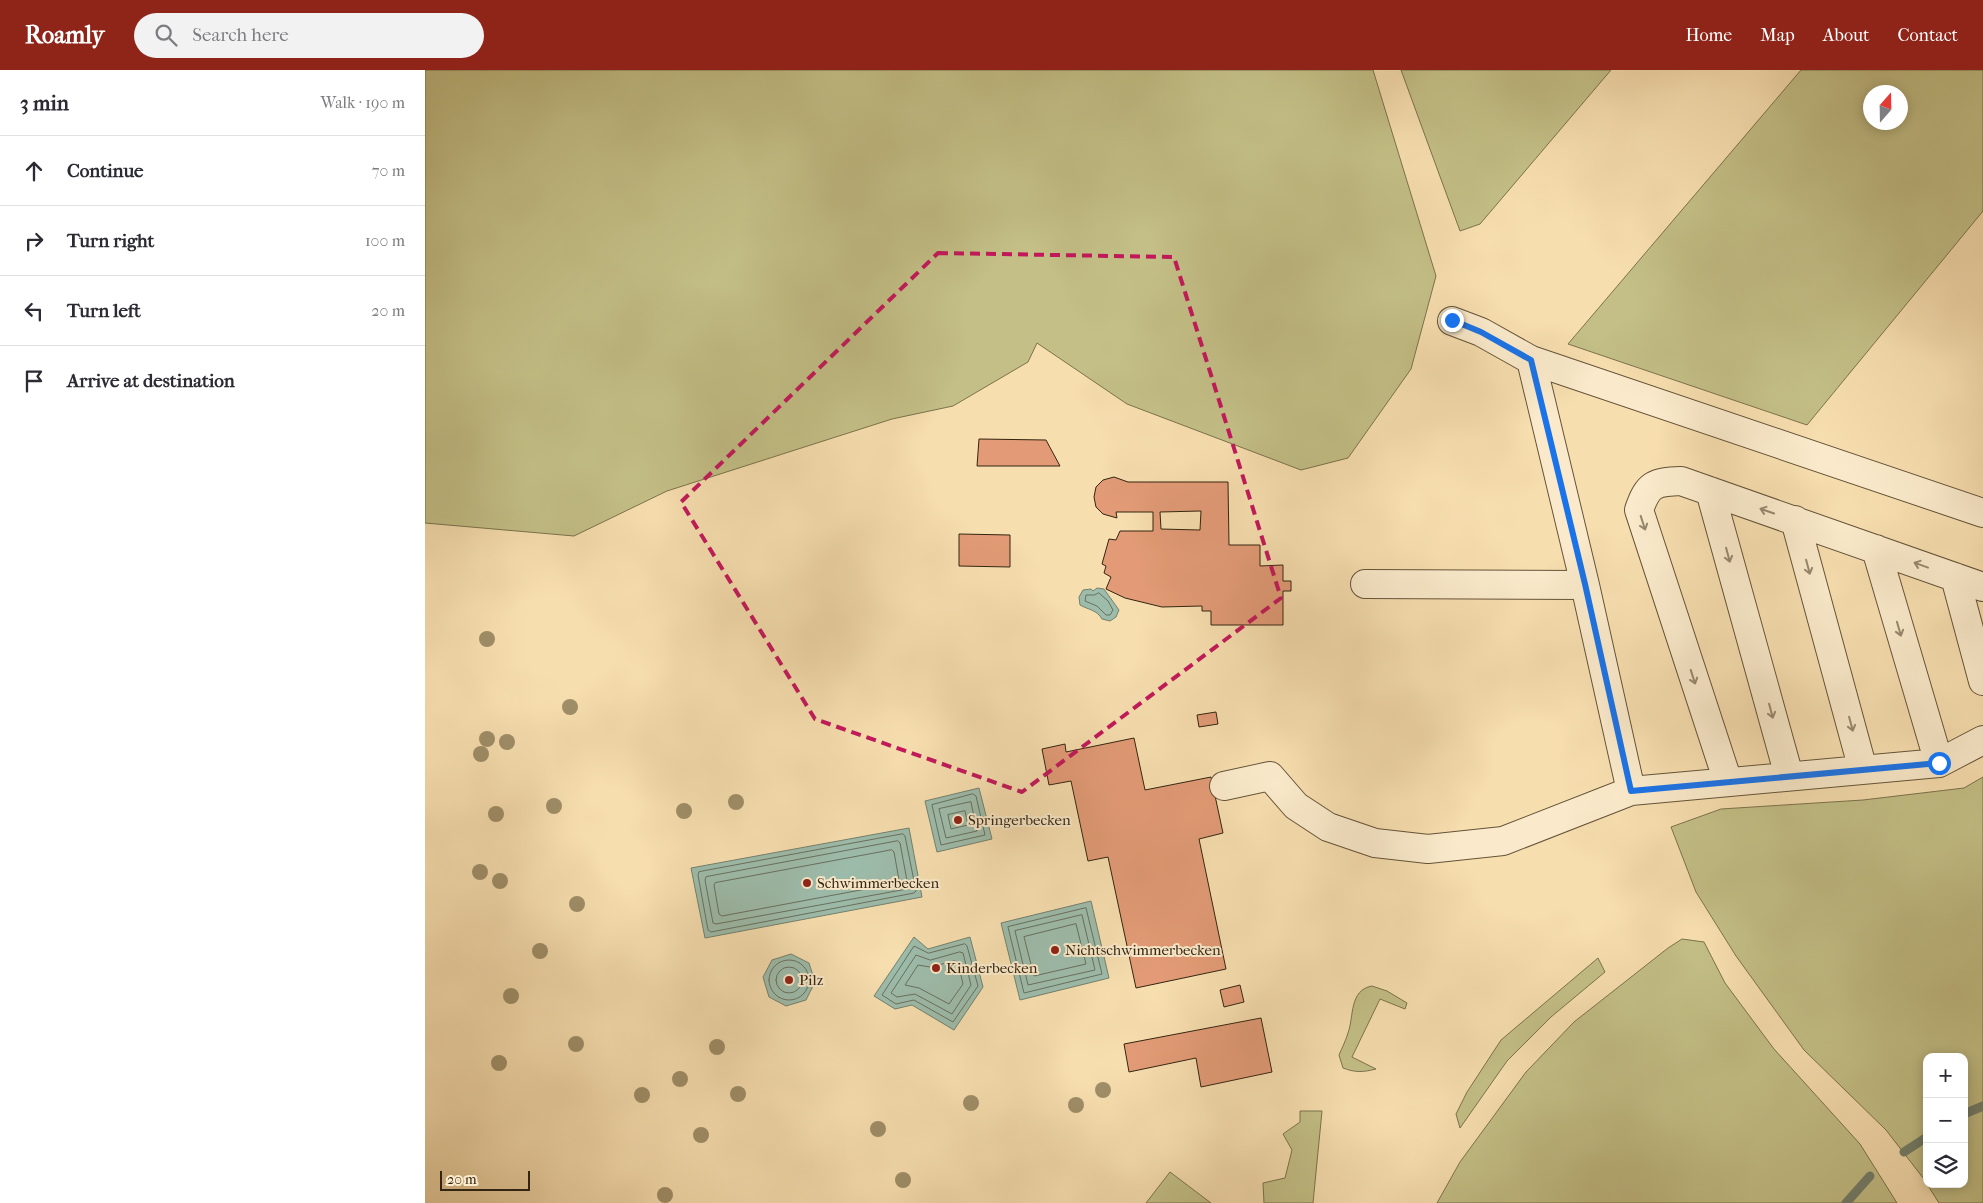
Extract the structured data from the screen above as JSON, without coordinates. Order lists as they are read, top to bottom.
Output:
{
  "places": [
    "Springerbecken",
    "Schwimmerbecken",
    "Nichtschwimmerbecken",
    "Kinderbecken",
    "Pilz"
  ],
  "scale_bar": "20 m",
  "north": "top",
  "page": {
    "header": "Roamly",
    "search": "Search here",
    "nav": [
      "Home",
      "Map",
      "About",
      "Contact"
    ],
    "heading": ["3 min", "Walk · 190 m"],
    "list": [
      ["Continue", "70 m"],
      ["Turn right", "100 m"],
      ["Turn left", "20 m"],
      "Arrive at destination"
    ],
    "map_buttons": ["+", "−"],
    "scale": "20 m"
  }
}
